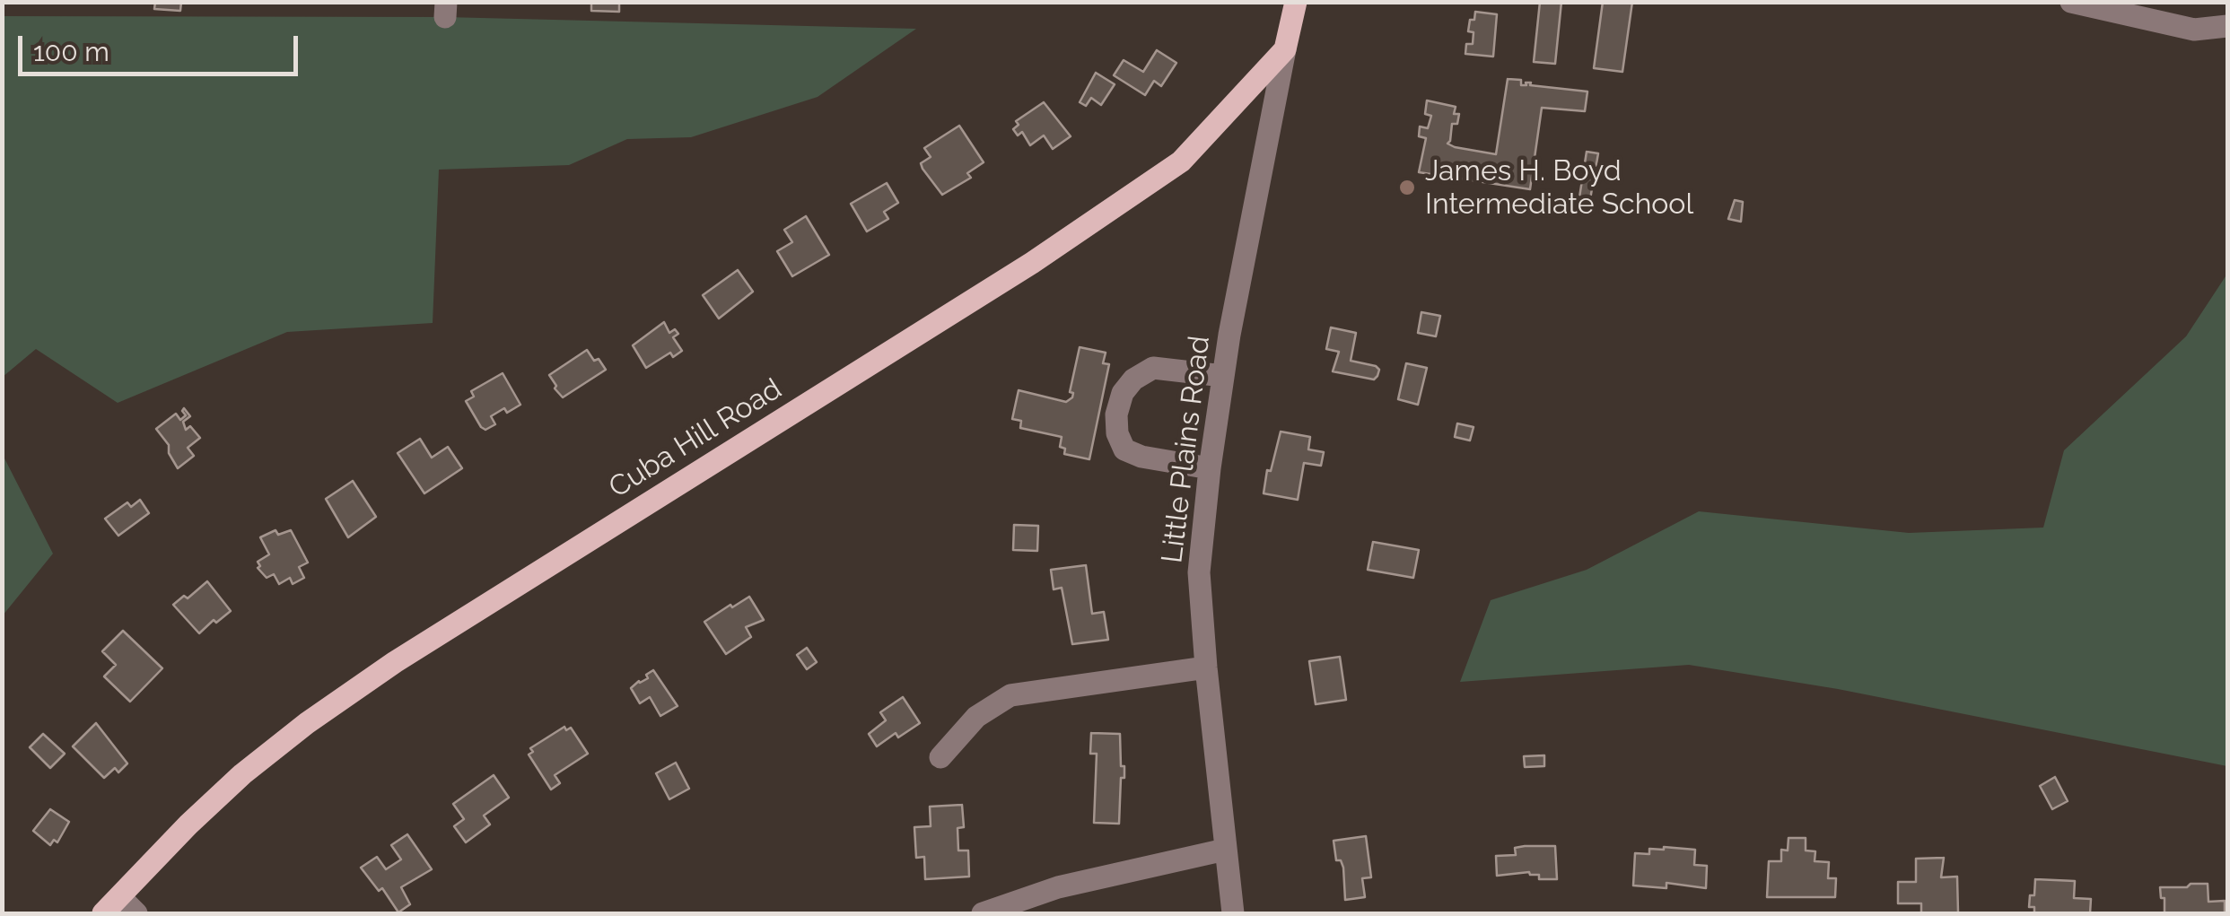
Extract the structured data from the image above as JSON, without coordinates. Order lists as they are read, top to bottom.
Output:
{
  "streets": {
    "main road": ["Cuba Hill Road"],
    "street": ["Little Plains Road"]
  },
  "crossings": [
    ["Cuba Hill Road", "Little Plains Road"]
  ],
  "places": ["James H. Boyd Intermediate School"],
  "scale_bar": "100 m"
}
